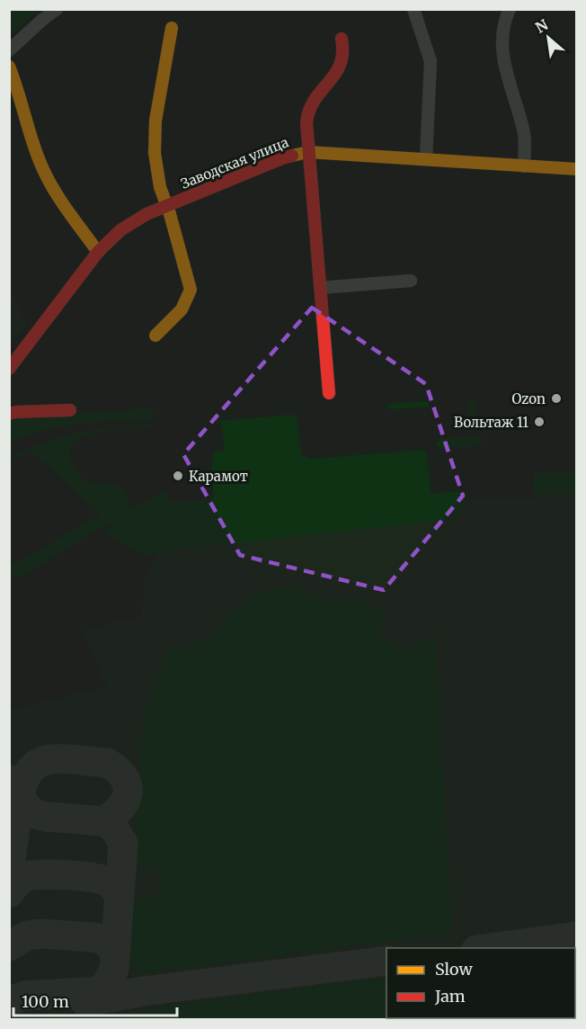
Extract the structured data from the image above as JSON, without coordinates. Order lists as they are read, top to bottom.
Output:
{
  "streets": {
    "street": ["Заводская улица"]
  },
  "places": ["Ozon", "Вольтаж 11", "Карамот"],
  "legend": ["Slow", "Jam"],
  "scale_bar": "100 m",
  "north": "top left"
}
